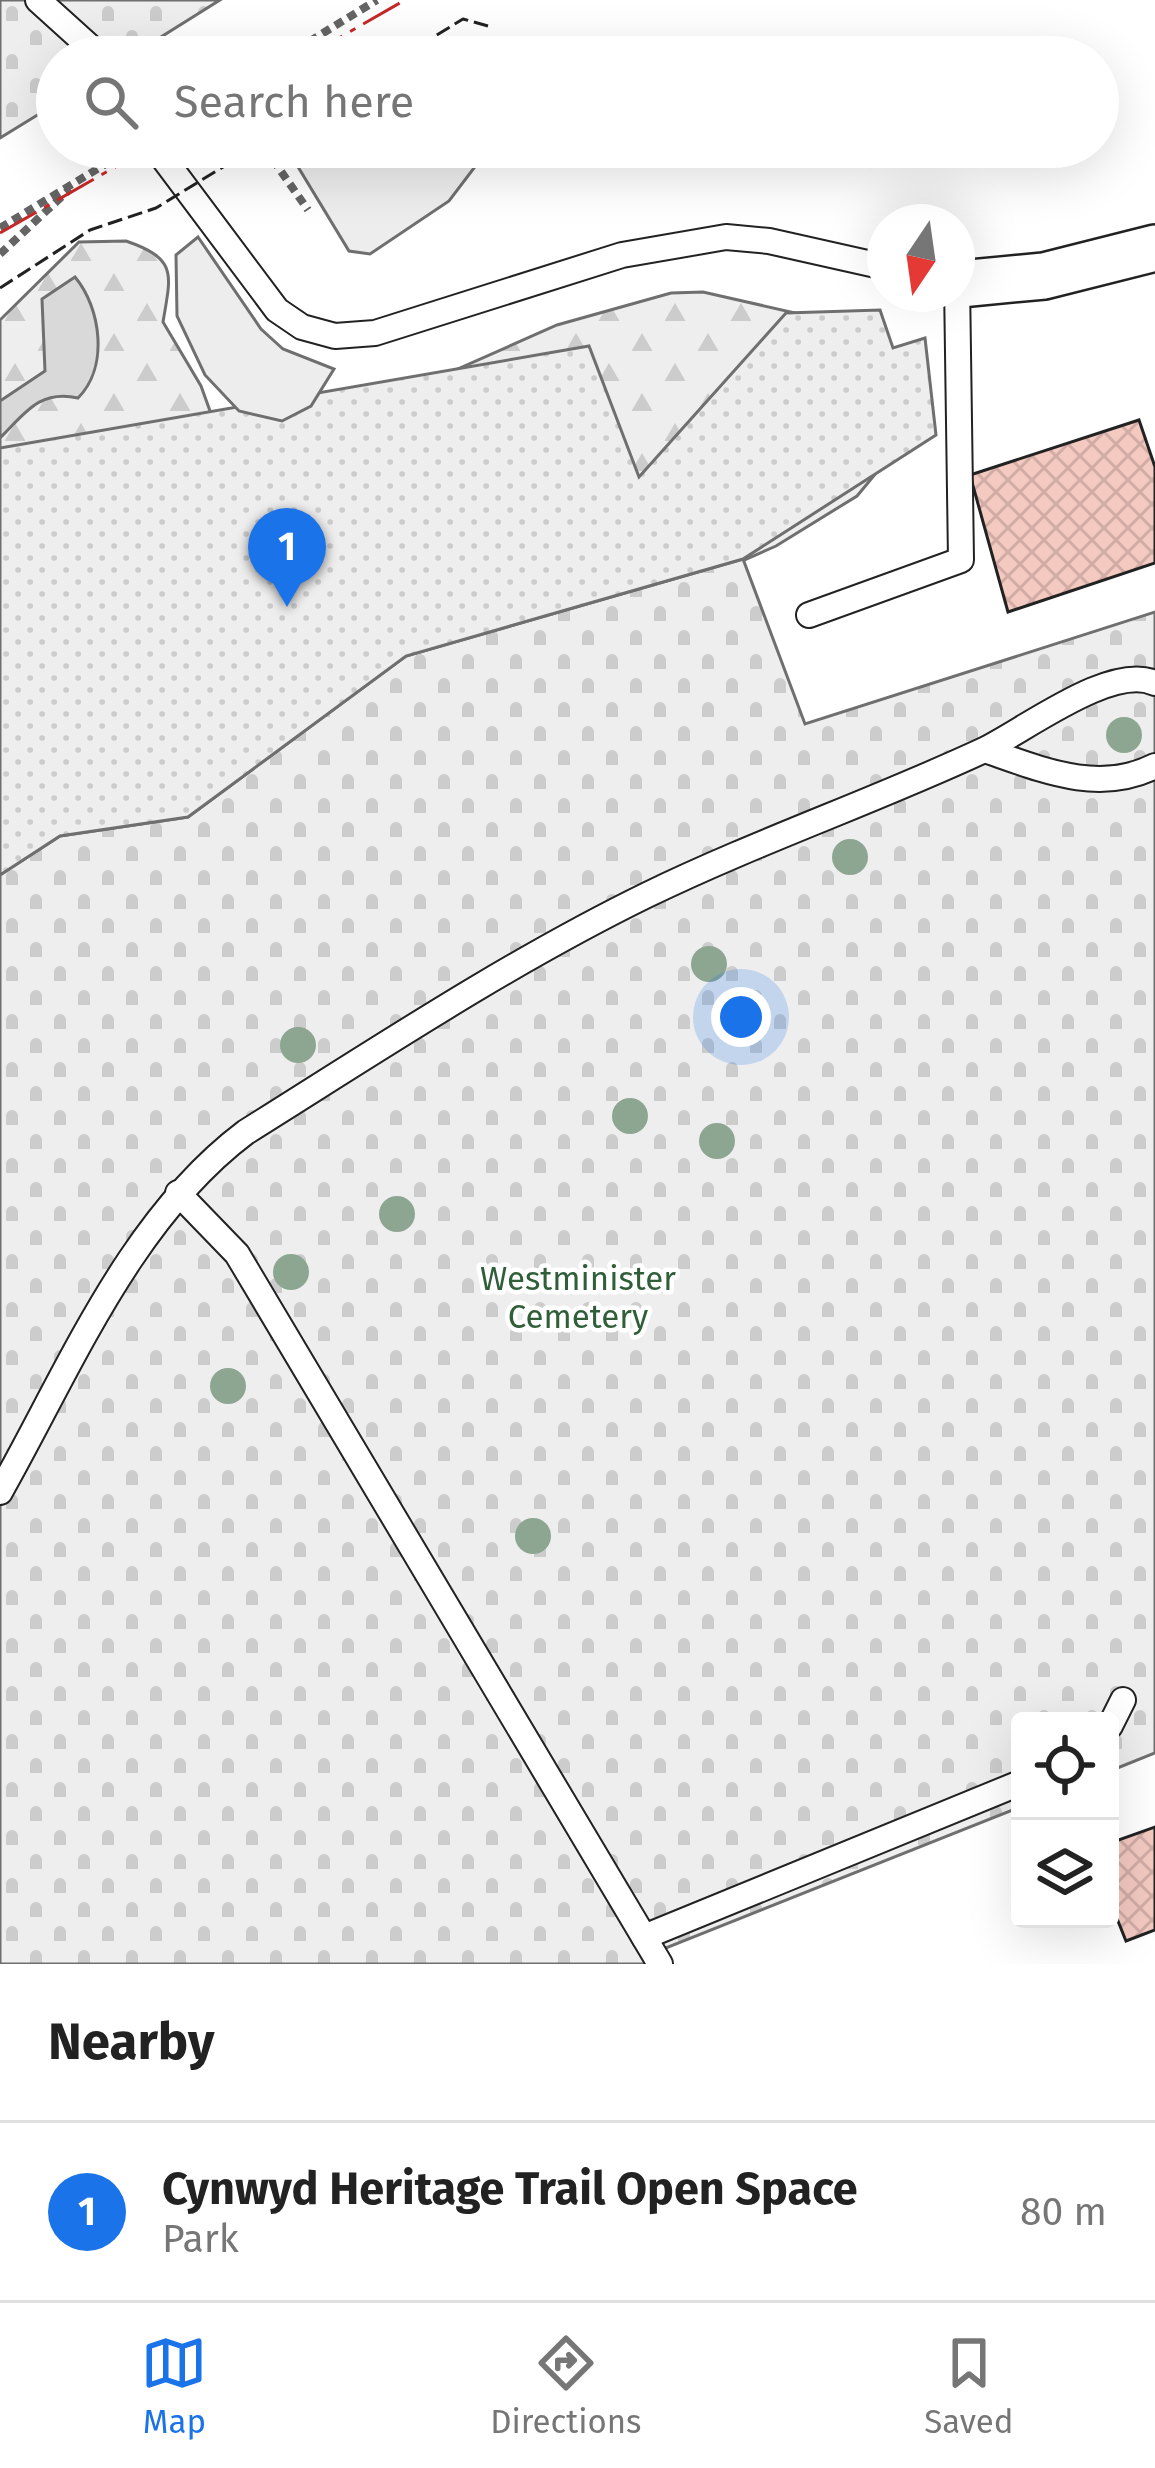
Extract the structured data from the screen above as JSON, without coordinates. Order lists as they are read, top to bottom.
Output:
{
  "parks": ["Westminister Cemetery"],
  "north": "bottom",
  "page": {
    "search": "Search here",
    "pins": "1",
    "heading": "Nearby",
    "list": [
      {
        "mark": "1",
        "name": "Cynwyd Heritage Trail Open Space",
        "note": "Park",
        "value": "80 m"
      }
    ],
    "nav": ["Map", "Directions", "Saved"]
  }
}
